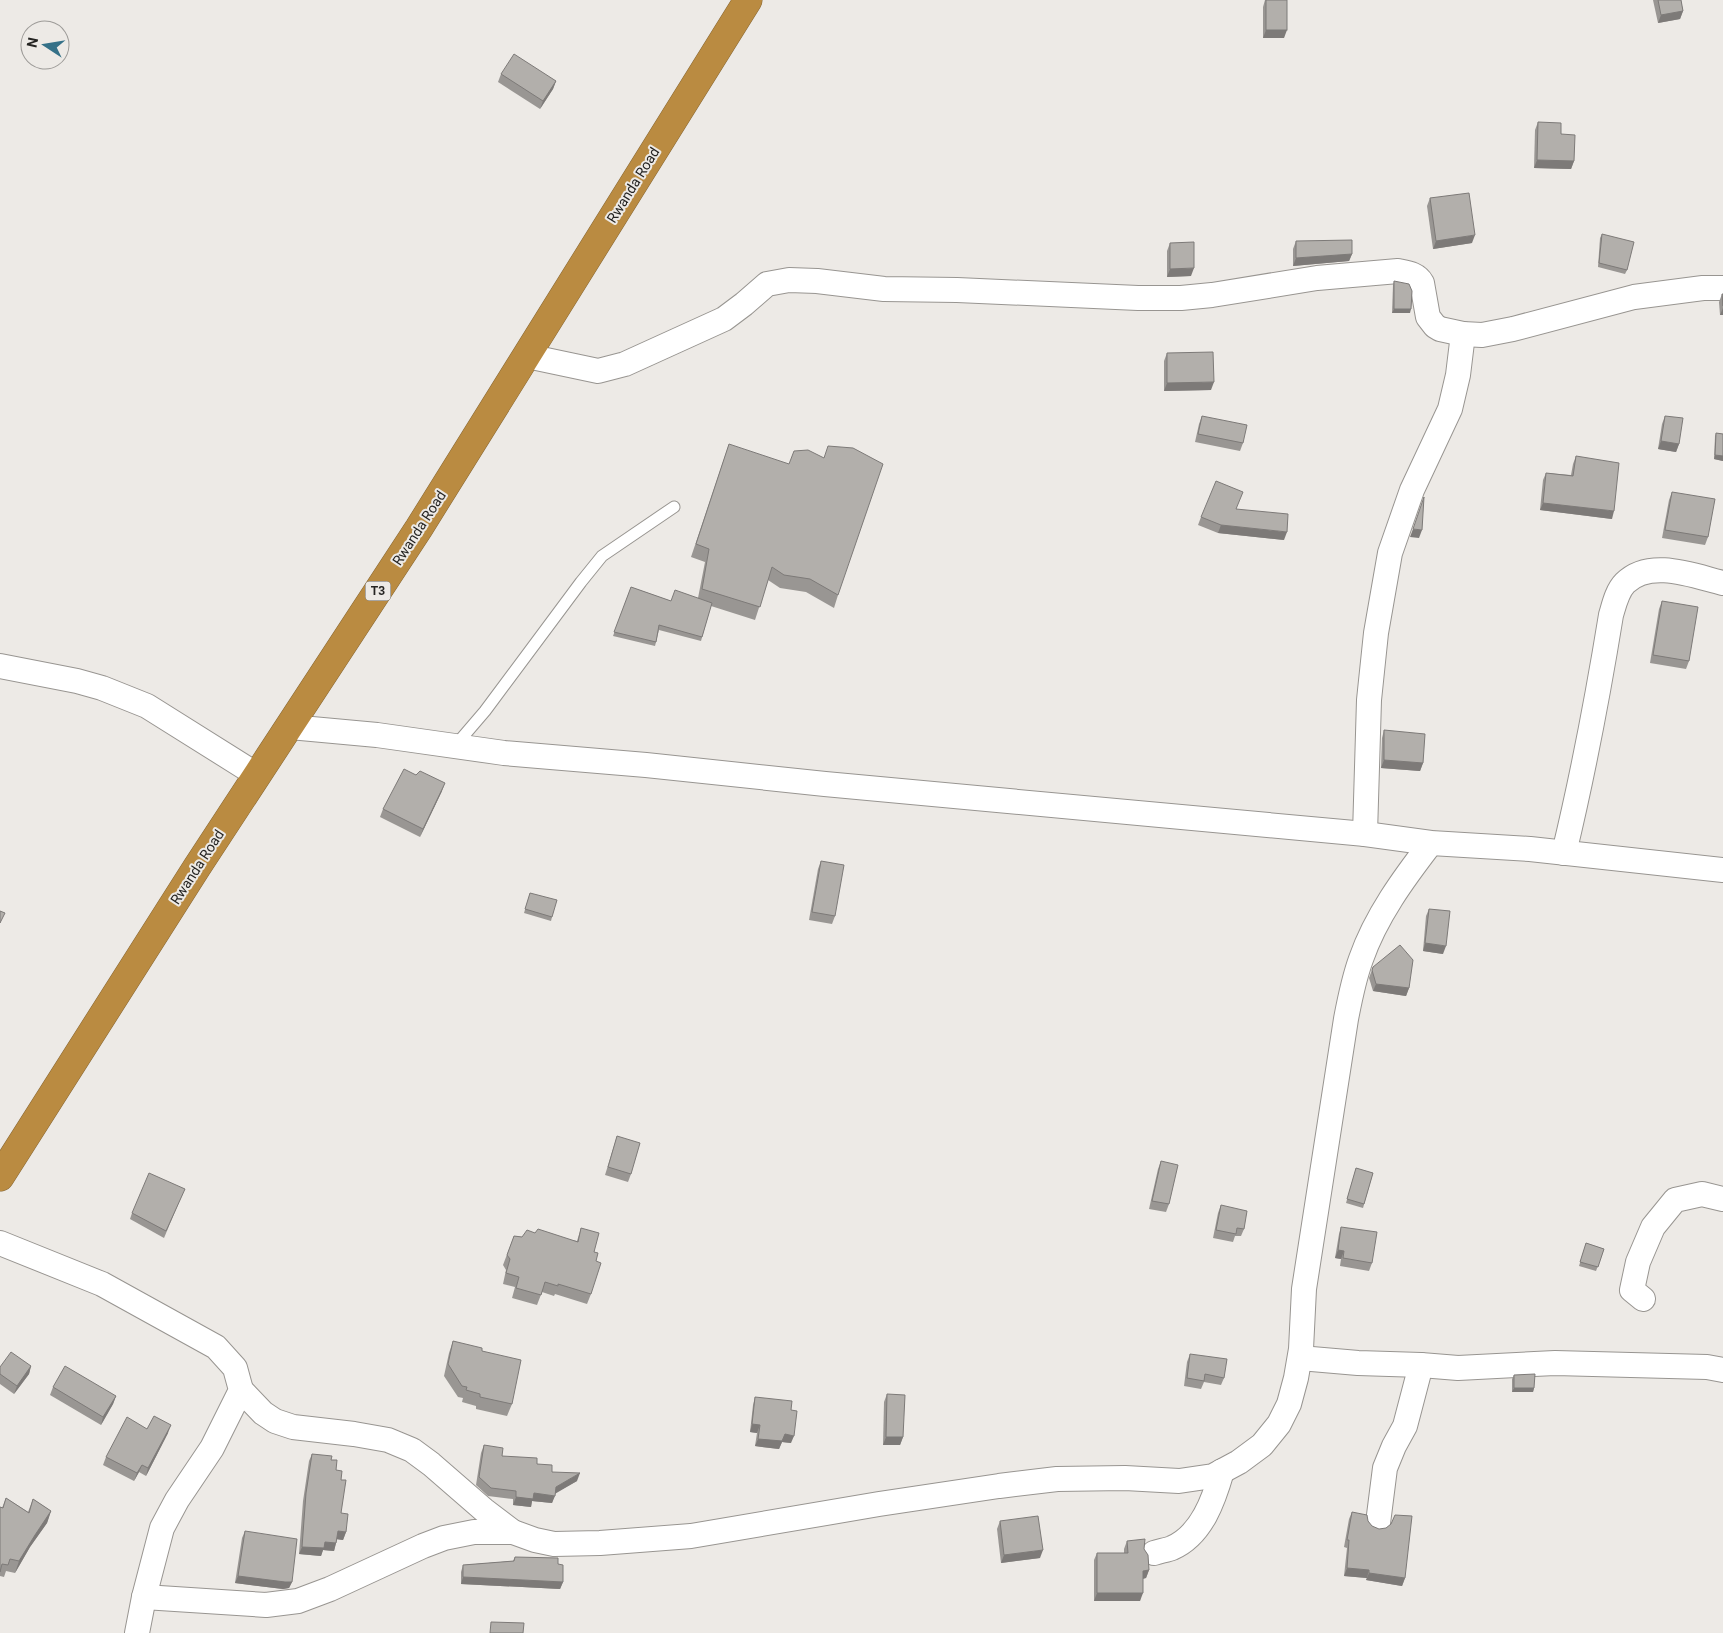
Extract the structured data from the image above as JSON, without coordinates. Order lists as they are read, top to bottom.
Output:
{
  "streets": {
    "highway": ["Rwanda Road", "T3"]
  },
  "north": "left"
}
